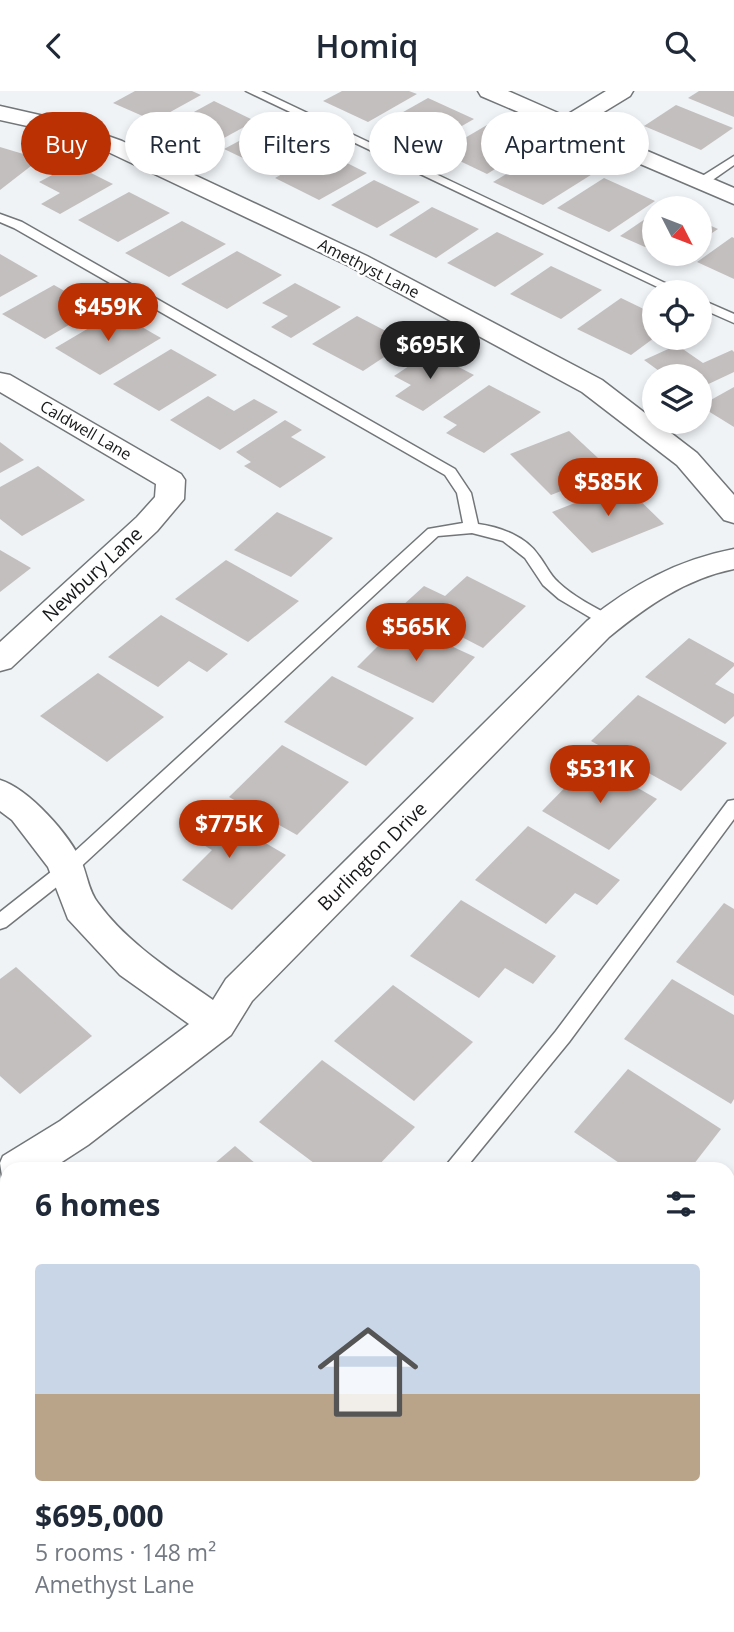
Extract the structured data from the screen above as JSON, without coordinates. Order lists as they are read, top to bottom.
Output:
{
  "streets": {
    "street": [
      "Amethyst Lane",
      "Caldwell Lane",
      "Newbury Lane",
      "Burlington Drive"
    ]
  },
  "crossings": [
    ["Caldwell Lane", "Newbury Lane"]
  ],
  "north": "bottom right",
  "page": {
    "header": "Homiq",
    "chip": [
      "Buy",
      "Rent",
      "Filters",
      "New",
      "Apartment"
    ],
    "price": [
      "$459K",
      "$695K",
      "$585K",
      "$565K",
      "$531K",
      "$775K"
    ],
    "heading": "6 homes",
    "list": [
      {
        "name": "$695,000",
        "note": "5 rooms · 148 m² · Amethyst Lane"
      }
    ]
  }
}
